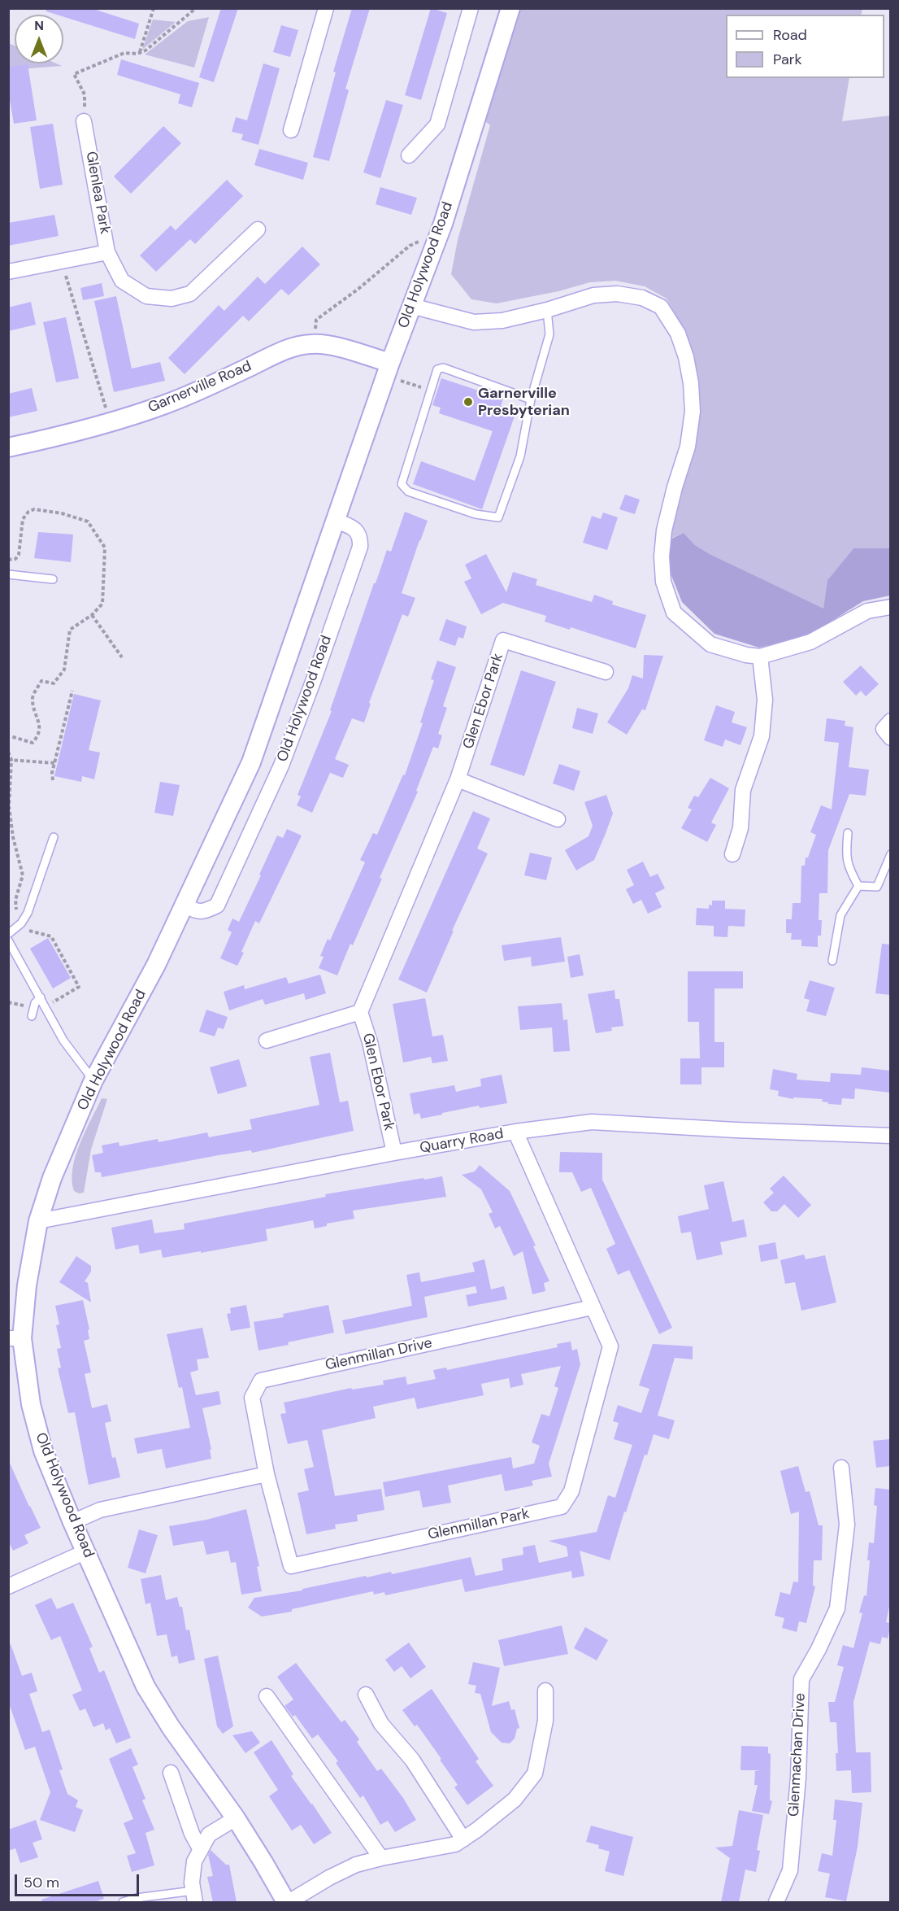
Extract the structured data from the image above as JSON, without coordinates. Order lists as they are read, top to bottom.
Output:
{
  "streets": {
    "street": [
      "Glenlea Park",
      "Old Holywood Road",
      "Garnerville Road",
      "Glen Ebor Park",
      "Quarry Road",
      "Glenmillan Drive",
      "Glenmillan Park",
      "Glenmachan Drive"
    ]
  },
  "crossings": [
    ["Old Holywood Road", "Garnerville Road"],
    ["Old Holywood Road", "Quarry Road"],
    ["Glen Ebor Park", "Quarry Road"],
    ["Quarry Road", "Glenmillan Park"],
    ["Glenmillan Drive", "Glenmillan Park"]
  ],
  "places": ["Garnerville Presbyterian"],
  "legend": ["Road", "Park"],
  "scale_bar": "50 m",
  "north": "top"
}
